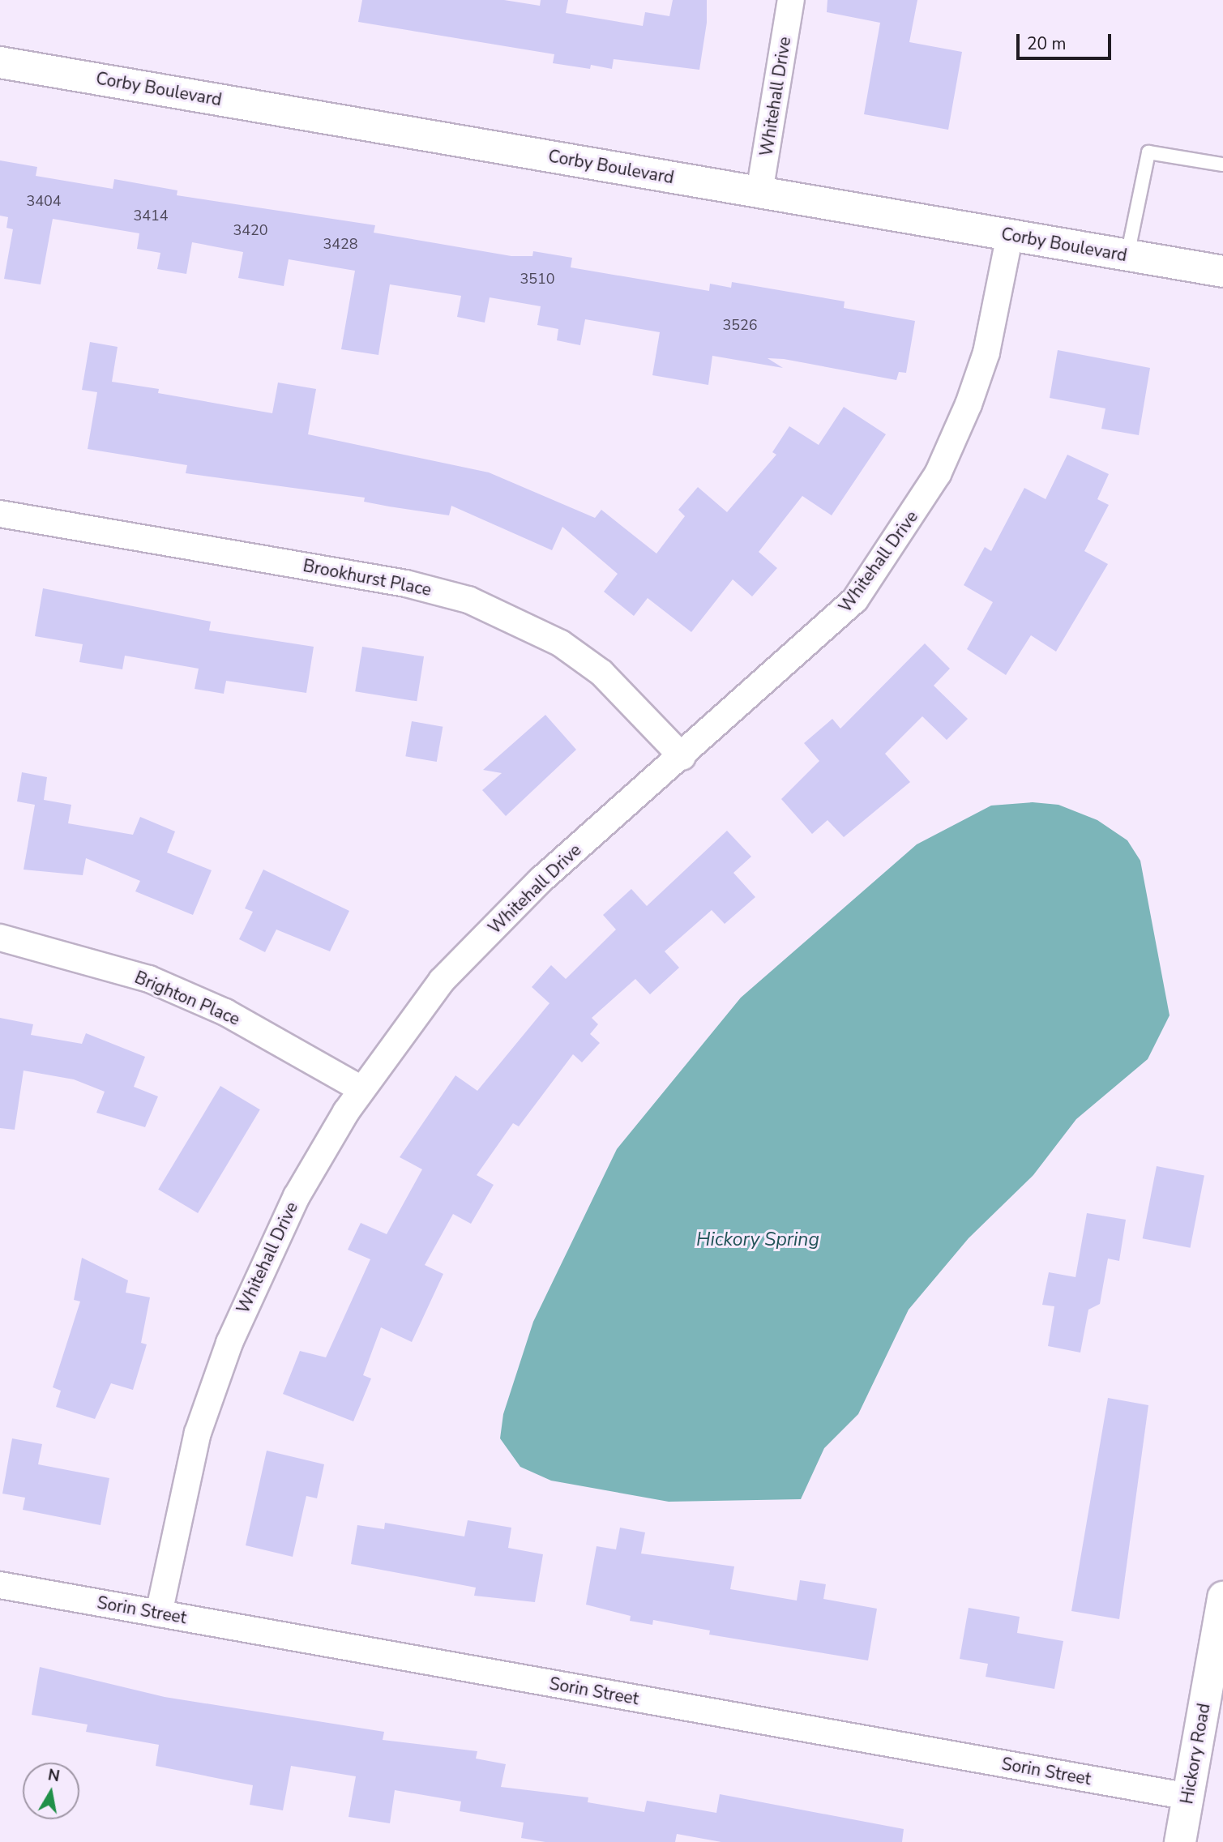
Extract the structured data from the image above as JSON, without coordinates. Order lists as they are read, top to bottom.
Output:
{
  "streets": {
    "street": [
      "Corby Boulevard",
      "Whitehall Drive",
      "Brookhurst Place",
      "Brighton Place",
      "Sorin Street",
      "Hickory Road"
    ]
  },
  "crossings": [
    ["Corby Boulevard", "Whitehall Drive"],
    ["Whitehall Drive", "Brookhurst Place"],
    ["Whitehall Drive", "Brighton Place"],
    ["Whitehall Drive", "Sorin Street"],
    ["Sorin Street", "Hickory Road"]
  ],
  "water": ["Hickory Spring"],
  "house_numbers": [
    "3404",
    "3414",
    "3420",
    "3428",
    "3510",
    "3526"
  ],
  "scale_bar": "20 m",
  "north": "top"
}
